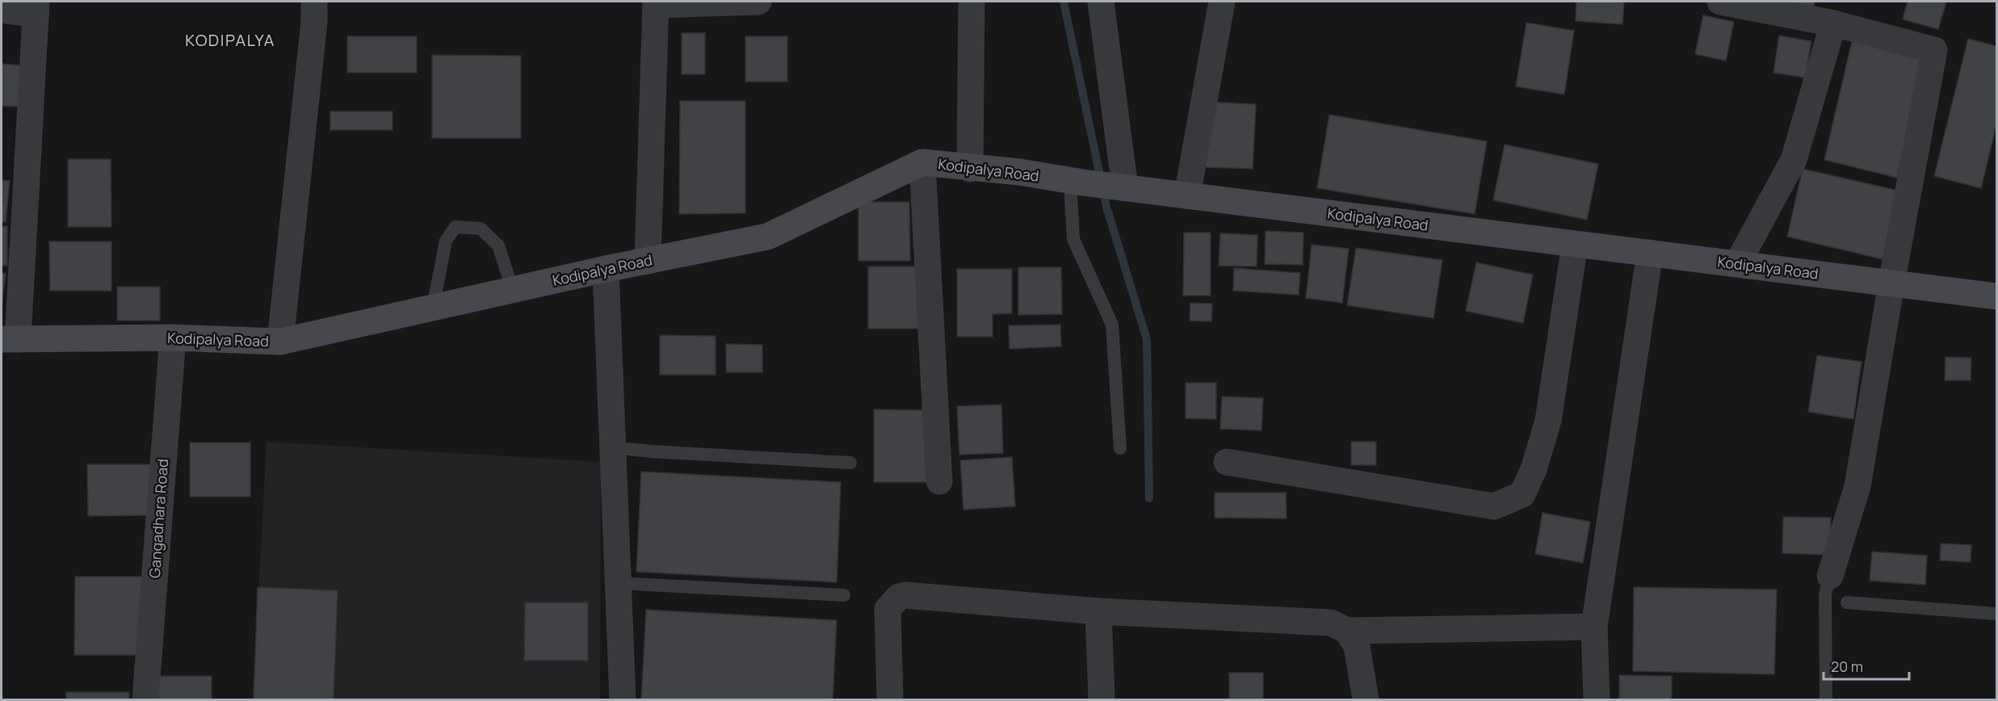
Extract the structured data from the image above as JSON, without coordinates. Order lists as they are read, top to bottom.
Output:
{
  "streets": {
    "main road": ["Kodipalya Road"],
    "street": ["Gangadhara Road"]
  },
  "crossings": [
    ["Kodipalya Road", "Gangadhara Road"]
  ],
  "districts": ["KODIPALYA"],
  "scale_bar": "20 m"
}
